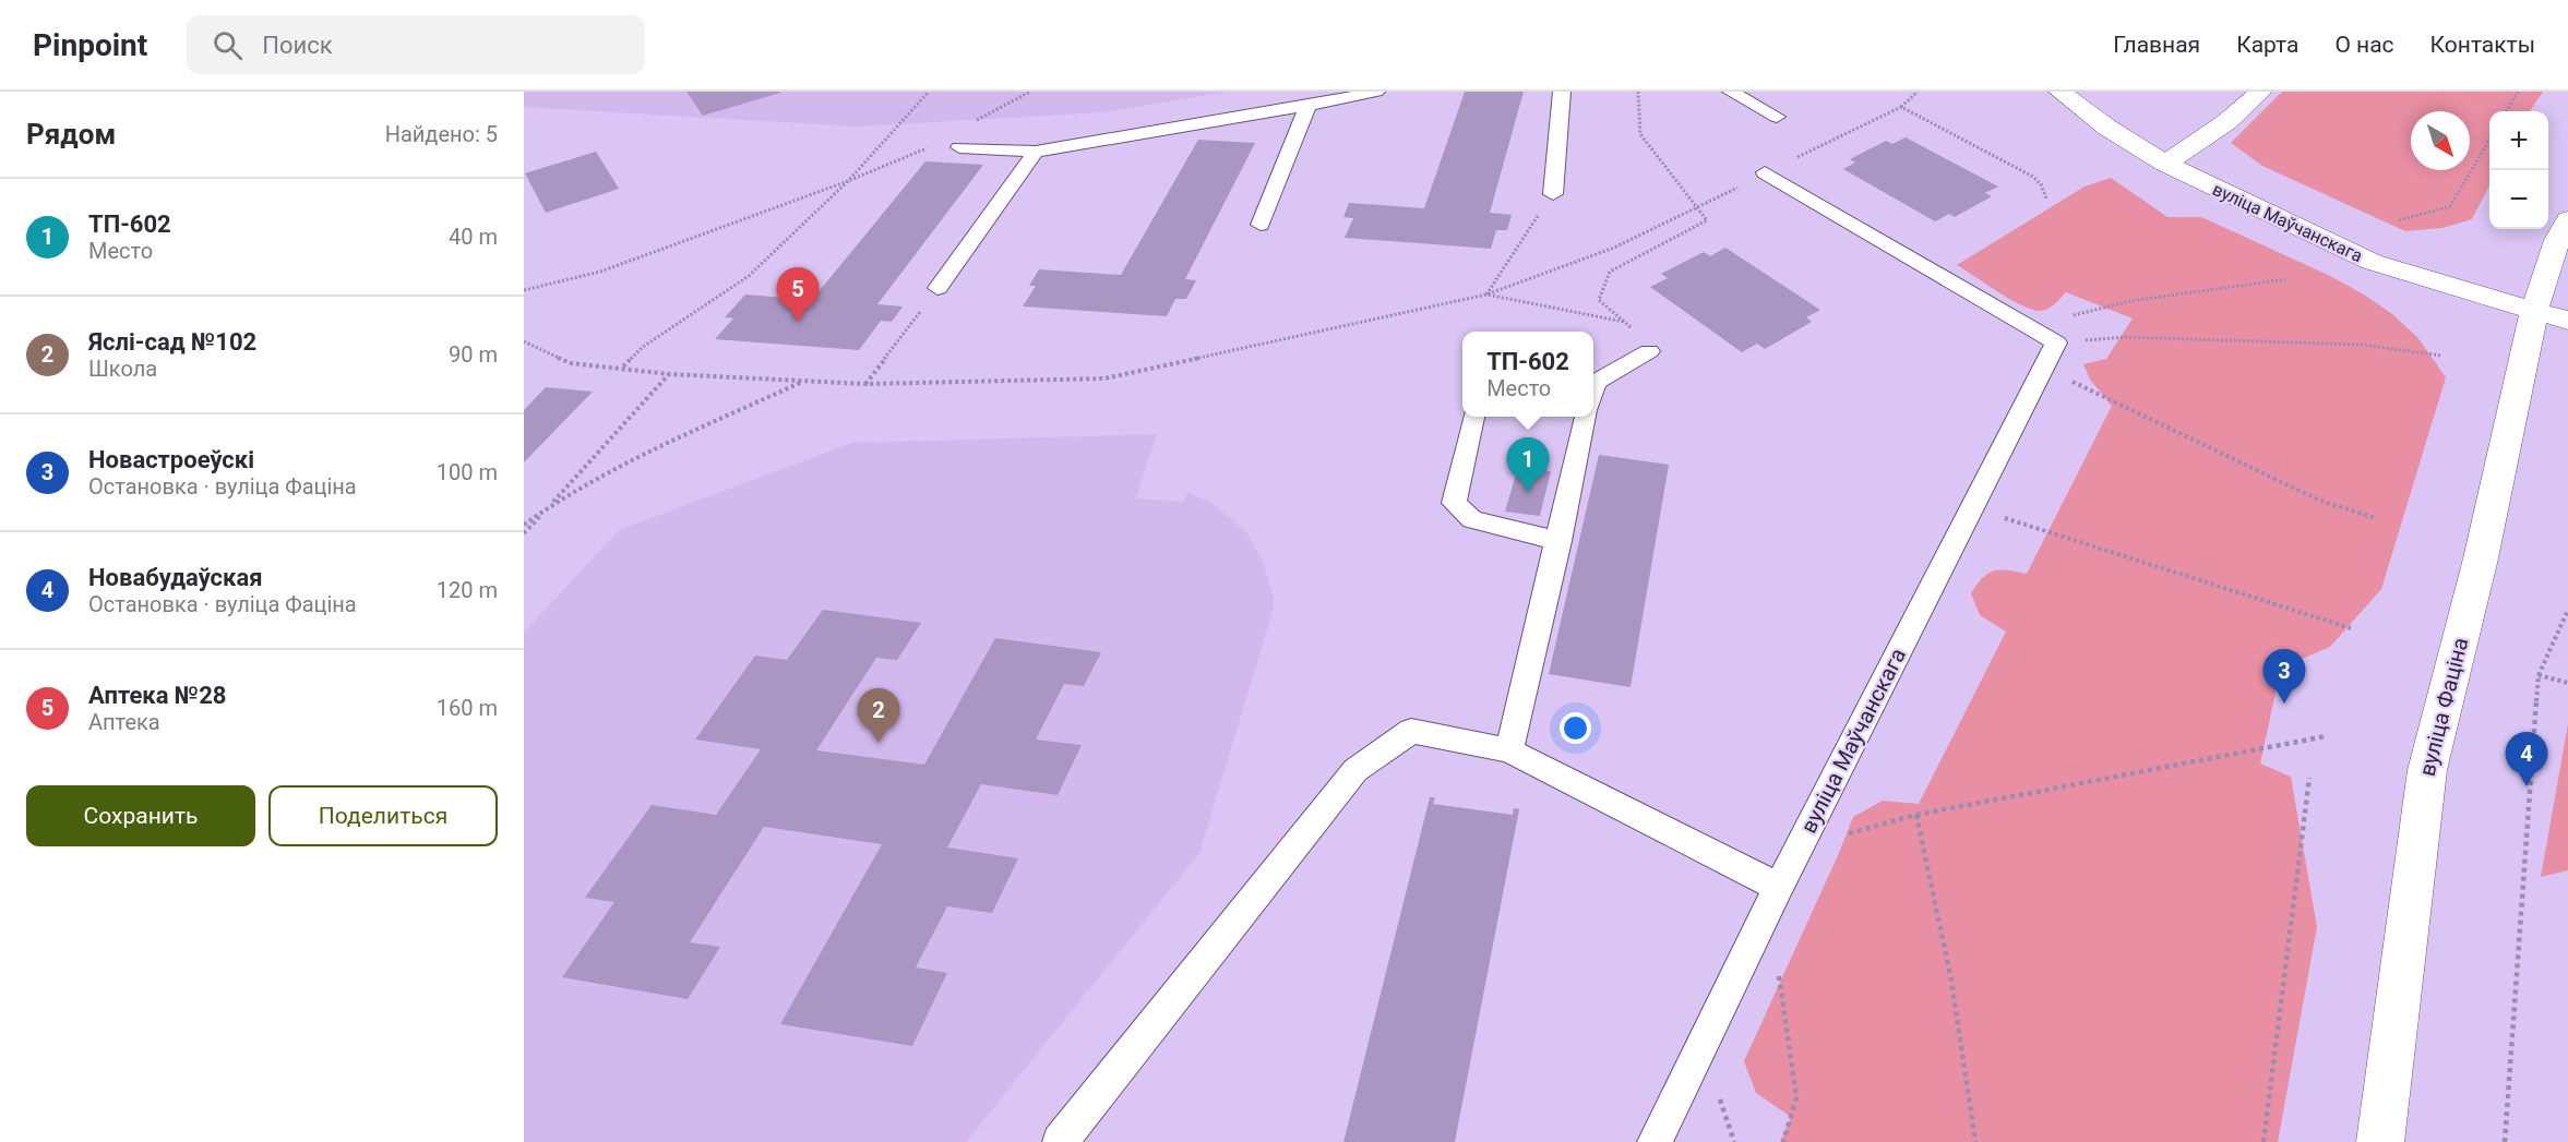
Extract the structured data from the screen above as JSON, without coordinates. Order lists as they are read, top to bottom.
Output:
{
  "streets": {
    "main road": ["вуліца Маўчанскага", "вуліца Фаціна"]
  },
  "crossings": [
    ["вуліца Маўчанскага", "вуліца Фаціна"]
  ],
  "north": "bottom right",
  "page": {
    "header": "Pinpoint",
    "search": "Поиск",
    "nav": [
      "Главная",
      "Карта",
      "О нас",
      "Контакты"
    ],
    "heading": ["Рядом", "Найдено: 5"],
    "map_buttons": ["+", "−"],
    "list": [
      {
        "mark": "1",
        "name": "ТП-602",
        "note": "Место",
        "value": "40 m"
      },
      {
        "mark": "2",
        "name": "Яслі-сад №102",
        "note": "Школа",
        "value": "90 m"
      },
      {
        "mark": "3",
        "name": "Новастроеўскі",
        "note": "Остановка · вуліца Фаціна",
        "value": "100 m"
      },
      {
        "mark": "4",
        "name": "Новабудаўская",
        "note": "Остановка · вуліца Фаціна",
        "value": "120 m"
      },
      {
        "mark": "5",
        "name": "Аптека №28",
        "note": "Аптека",
        "value": "160 m"
      }
    ],
    "pins": [
      "5",
      "1",
      "3",
      "2",
      "4"
    ],
    "popup": ["ТП-602", "Место"],
    "buttons": ["Сохранить", "Поделиться"]
  }
}
